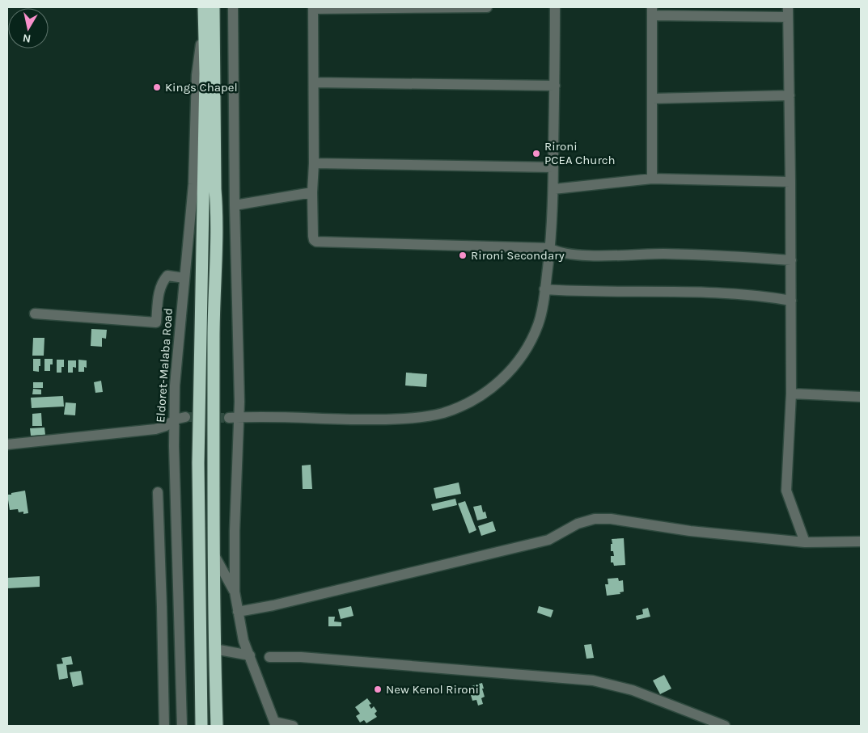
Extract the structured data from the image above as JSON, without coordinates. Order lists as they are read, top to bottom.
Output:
{
  "streets": {
    "street": ["Eldoret-Malaba Road"]
  },
  "places": [
    "Kings Chapel",
    "Rironi PCEA Church",
    "Rironi Secondary",
    "New Kenol Rironi"
  ],
  "north": "bottom"
}
